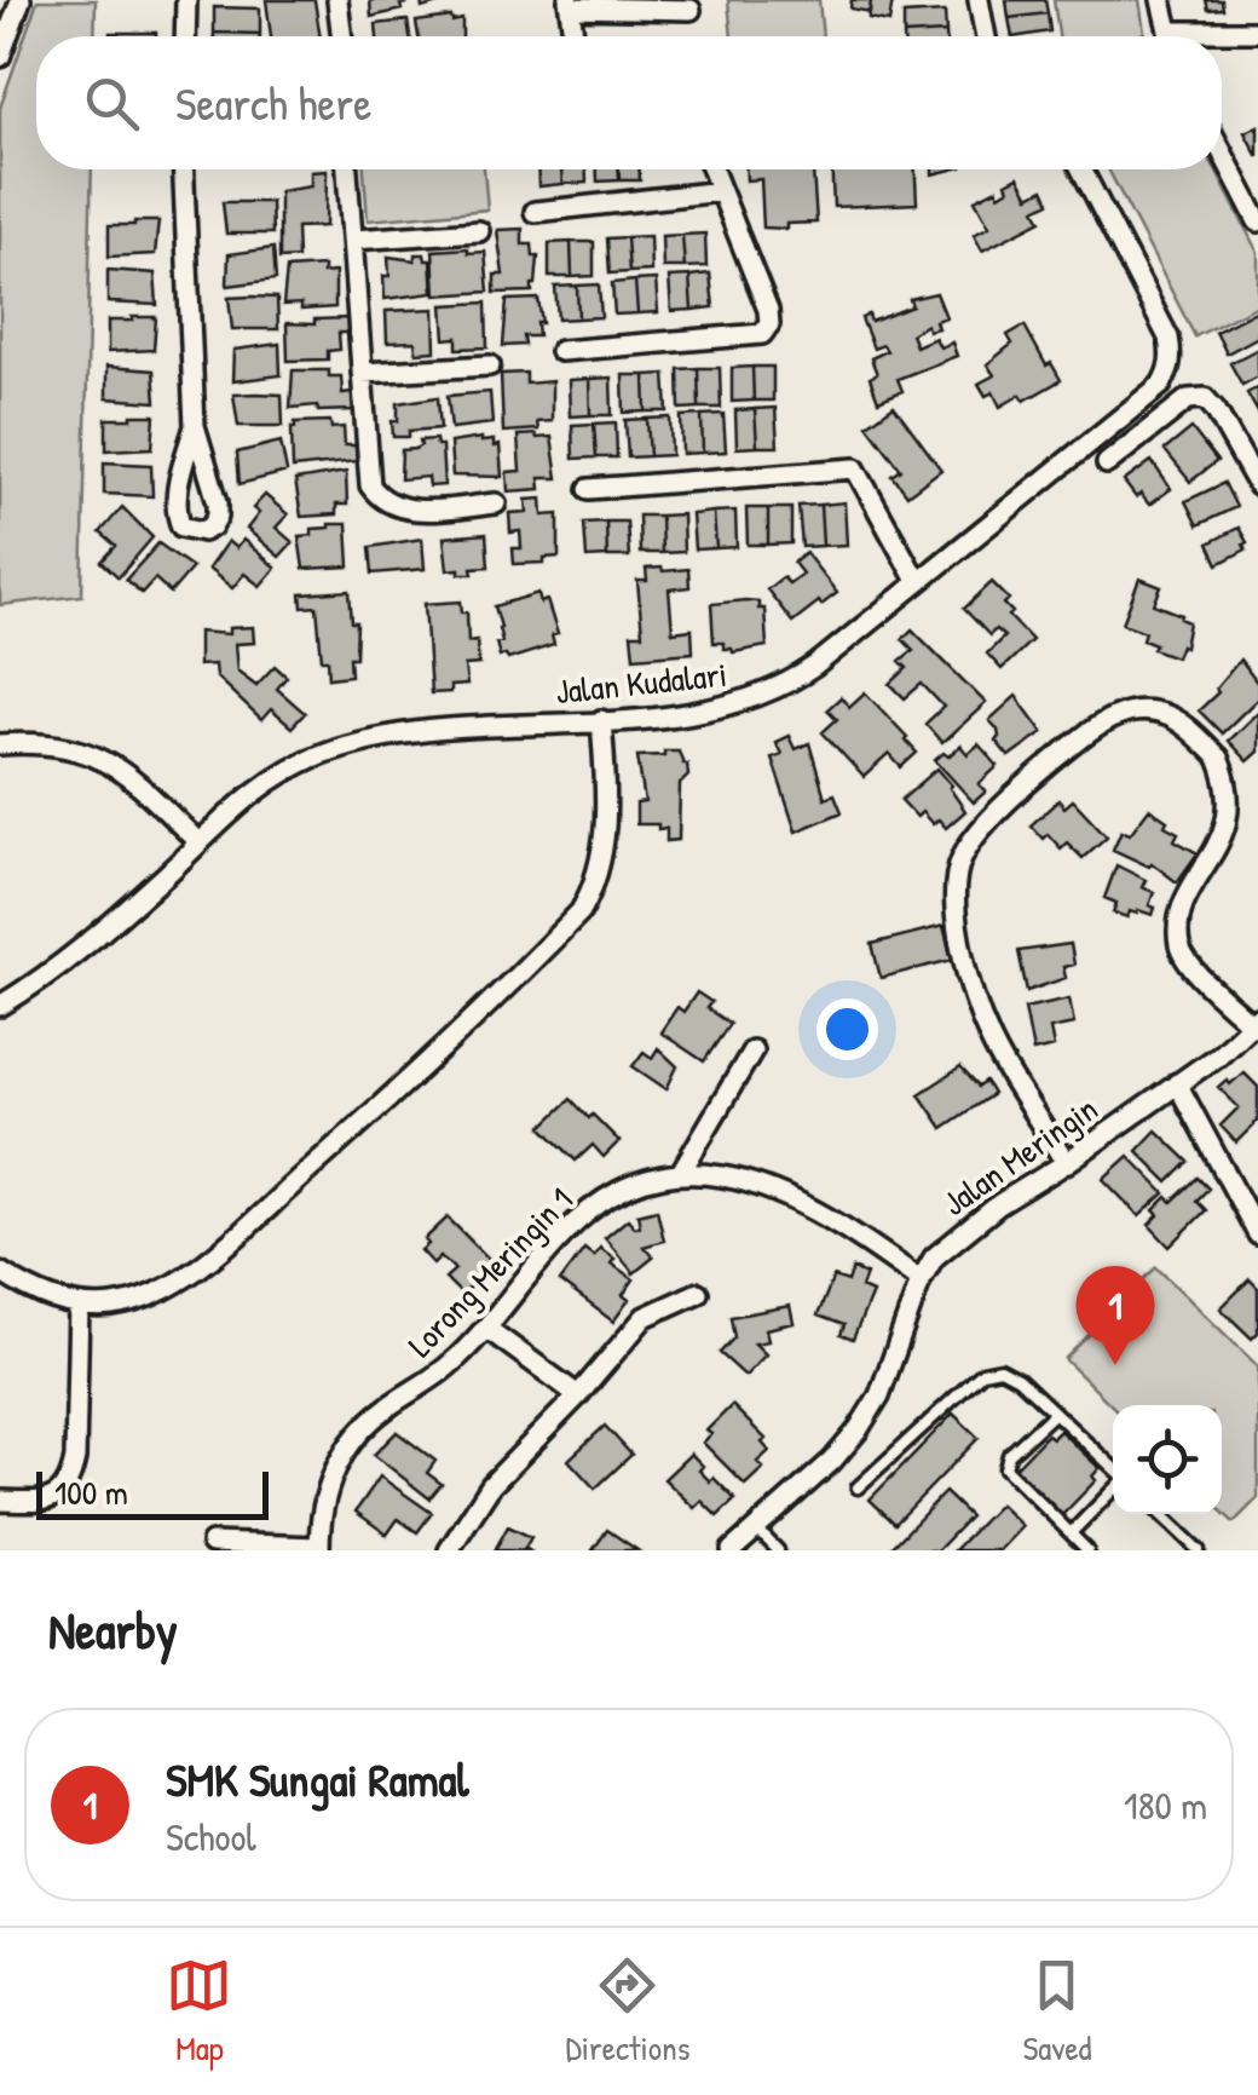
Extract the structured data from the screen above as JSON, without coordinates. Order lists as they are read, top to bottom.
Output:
{
  "streets": {
    "street": ["Jalan Kudalari", "Jalan Meringin", "Lorong Meringin 1"]
  },
  "crossings": [
    ["Jalan Meringin", "Lorong Meringin 1"]
  ],
  "scale_bar": "100 m",
  "page": {
    "search": "Search here",
    "pins": "1",
    "scale": "100 m",
    "heading": "Nearby",
    "list": [
      {
        "mark": "1",
        "name": "SMK Sungai Ramal",
        "note": "School",
        "value": "180 m"
      }
    ],
    "nav": ["Map", "Directions", "Saved"]
  }
}
